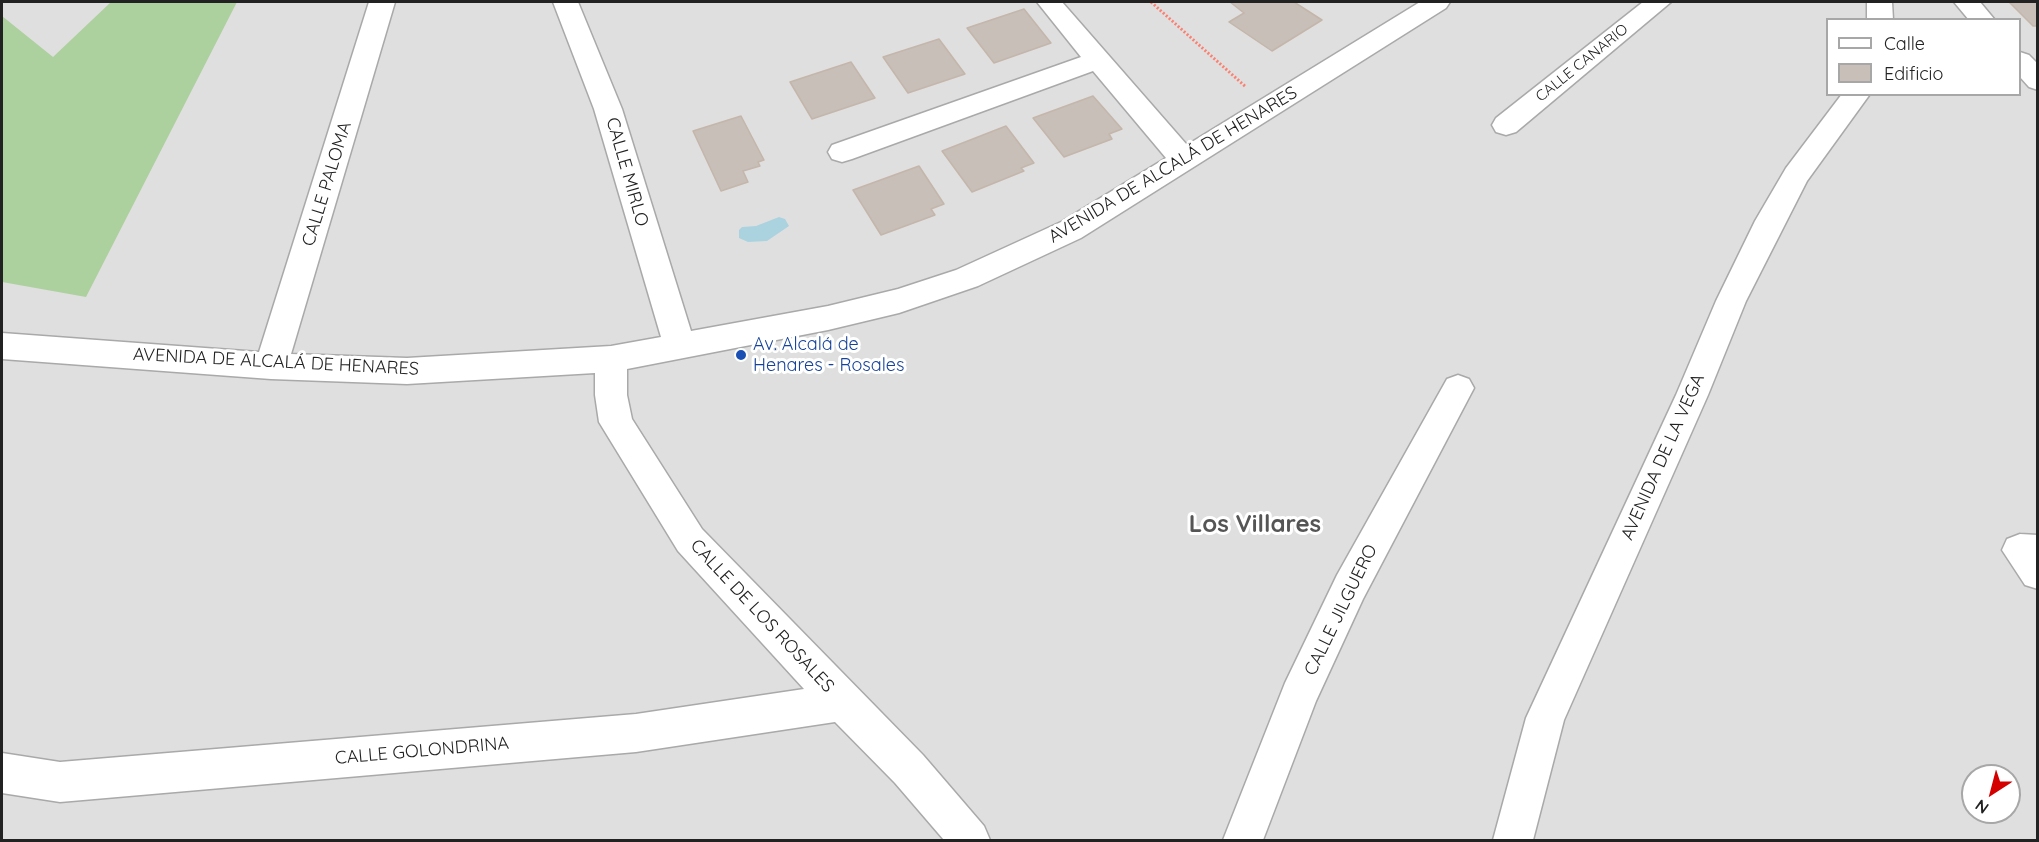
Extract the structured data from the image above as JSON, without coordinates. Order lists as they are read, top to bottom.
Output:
{
  "streets": {
    "street": [
      "CALLE CANARIO",
      "AVENIDA DE ALCALÁ DE HENARES",
      "CALLE MIRLO",
      "CALLE PALOMA",
      "AVENIDA DE LA VEGA",
      "CALLE JILGUERO",
      "CALLE DE LOS ROSALES",
      "CALLE GOLONDRINA"
    ]
  },
  "crossings": [
    ["AVENIDA DE ALCALÁ DE HENARES", "CALLE MIRLO"],
    ["AVENIDA DE ALCALÁ DE HENARES", "CALLE PALOMA"],
    ["AVENIDA DE ALCALÁ DE HENARES", "CALLE DE LOS ROSALES"],
    ["CALLE DE LOS ROSALES", "CALLE GOLONDRINA"]
  ],
  "districts": ["Los Villares"],
  "places": ["Av. Alcalá de Henares - Rosales"],
  "legend": ["Calle", "Edificio"],
  "north": "bottom left"
}
